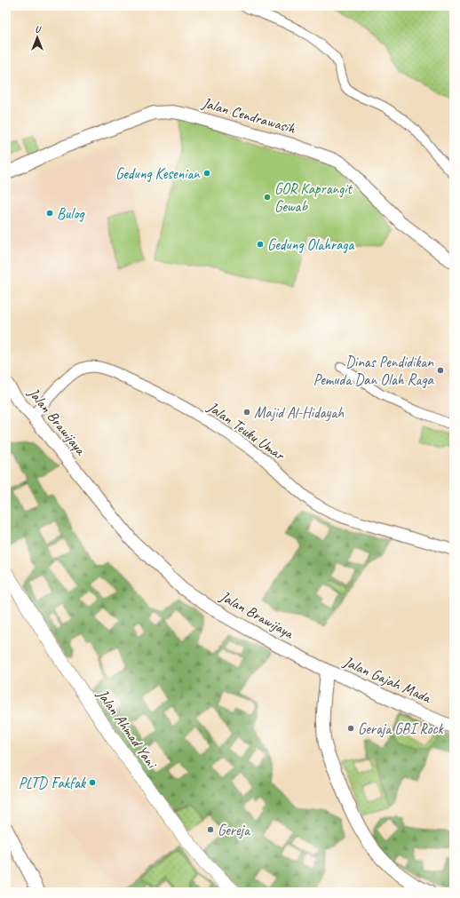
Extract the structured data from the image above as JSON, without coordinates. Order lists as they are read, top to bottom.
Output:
{
  "streets": {
    "main road": [
      "Jalan Cendrawasih",
      "Jalan Brawijaya",
      "Jalan Gajah Mada",
      "Jalan Ahmad Yani"
    ],
    "street": ["Jalan Teuku Umar"]
  },
  "crossings": [
    ["Jalan Brawijaya", "Jalan Teuku Umar"],
    ["Jalan Brawijaya", "Jalan Gajah Mada"]
  ],
  "places": [
    "Gedung Kesenian",
    "GOR Kaprangit Gewab",
    "Bulog",
    "Gedung Olahraga",
    "Dinas Pendidikan Pemuda Dan Olah Raga",
    "Majid Al-Hidayah",
    "Geraja GBI Rock",
    "PLTD Fakfak",
    "Gereja"
  ],
  "north": "top"
}
